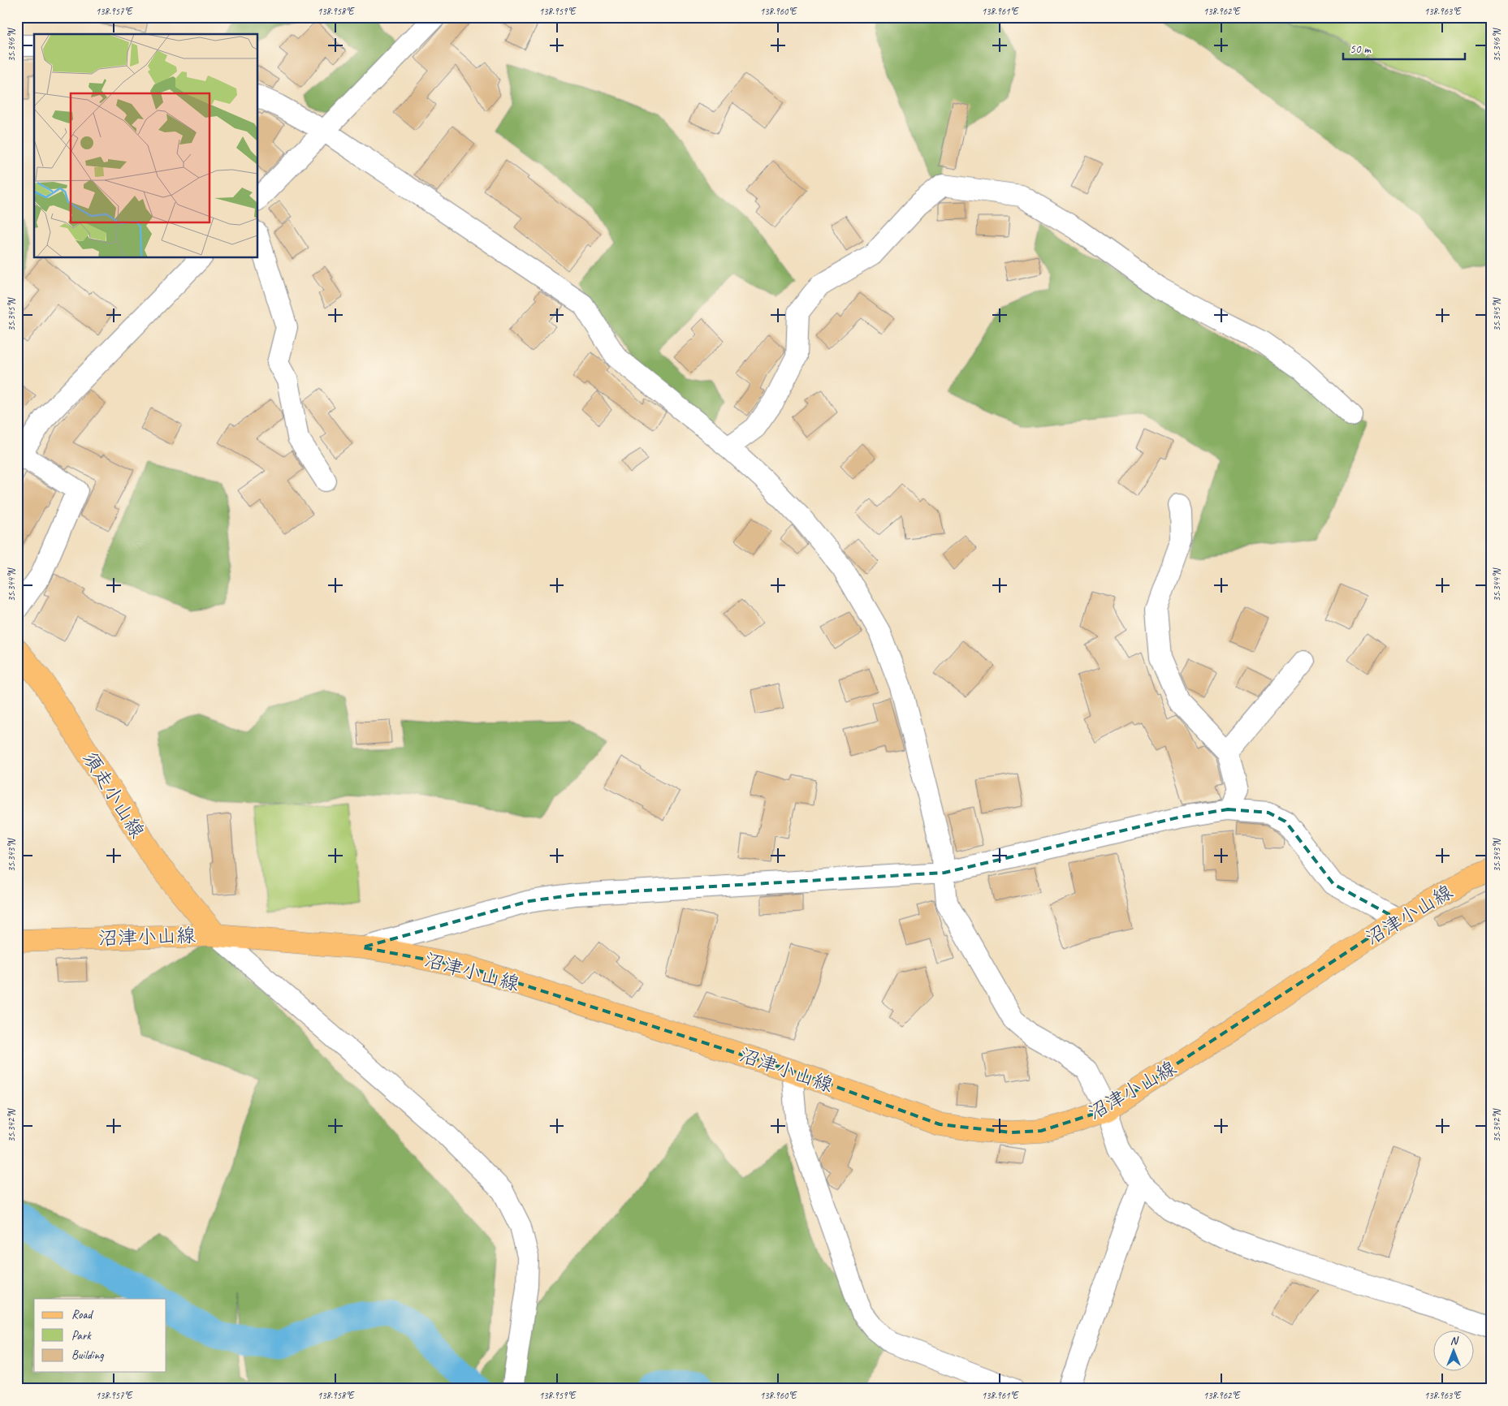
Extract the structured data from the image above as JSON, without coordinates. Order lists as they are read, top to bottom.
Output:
{
  "streets": {
    "main road": ["須走小山線", "沼津小山線"]
  },
  "crossings": [
    ["須走小山線", "沼津小山線"]
  ],
  "legend": ["Road", "Park", "Building"],
  "scale_bar": "50 m",
  "north": "top",
  "coordinates": [
    "138.957°E",
    "138.958°E",
    "138.959°E",
    "138.960°E",
    "138.961°E",
    "138.962°E",
    "138.963°E",
    "35.346°N",
    "35.345°N",
    "35.344°N",
    "35.343°N",
    "35.342°N"
  ]
}
